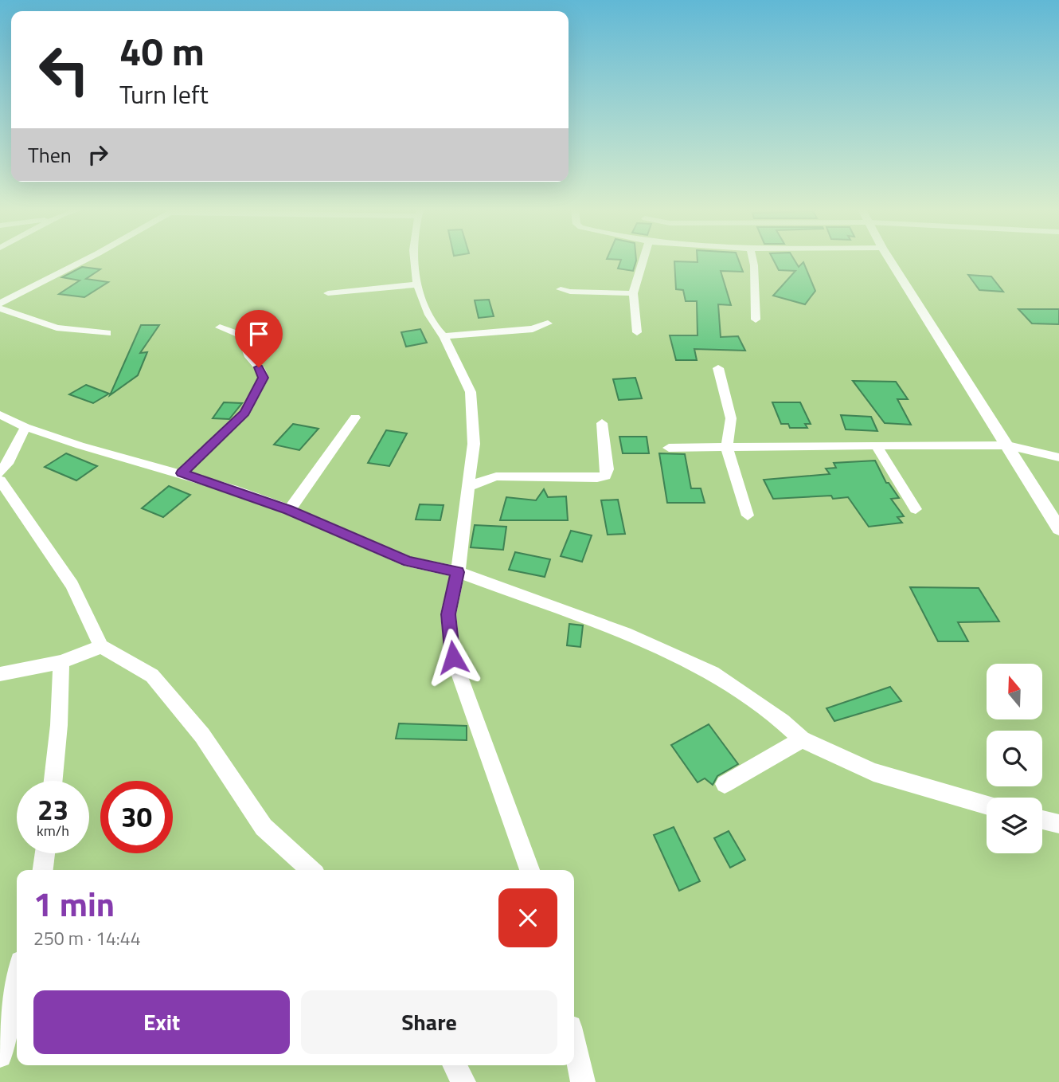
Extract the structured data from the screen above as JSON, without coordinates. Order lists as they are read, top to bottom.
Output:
{
  "north": "top",
  "page": {
    "turn": ["40 m", "Turn left"],
    "then": "Then",
    "speed": "23 km/h",
    "limit": "30",
    "heading": ["1 min", "250 m · 14:44"],
    "buttons": ["Exit", "Share"]
  }
}
